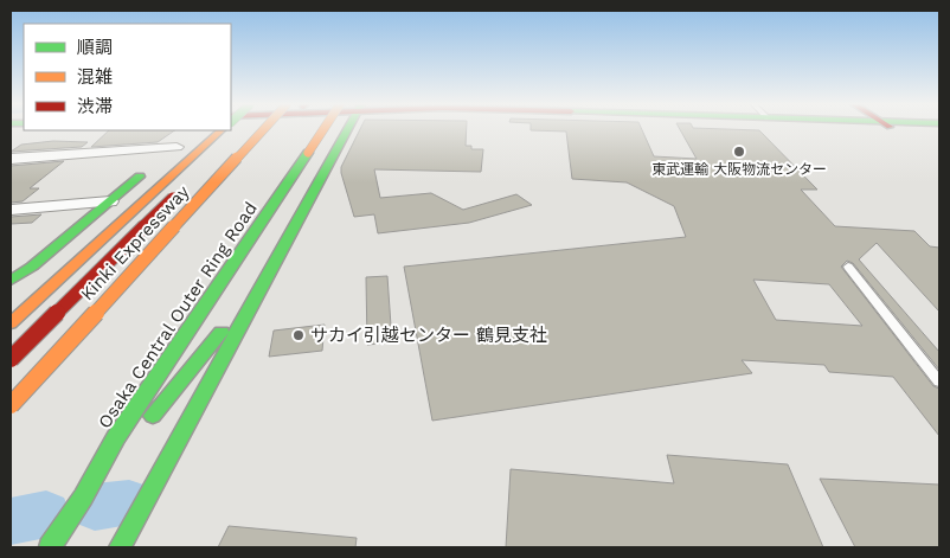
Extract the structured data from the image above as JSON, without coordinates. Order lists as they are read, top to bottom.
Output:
{
  "streets": {
    "main road": ["Kinki Expressway", "Osaka Central Outer Ring Road"]
  },
  "places": ["東武運輸 大阪物流センター", "サカイ引越センター 鶴見支社"],
  "legend": ["順調", "混雑", "渋滞"]
}
